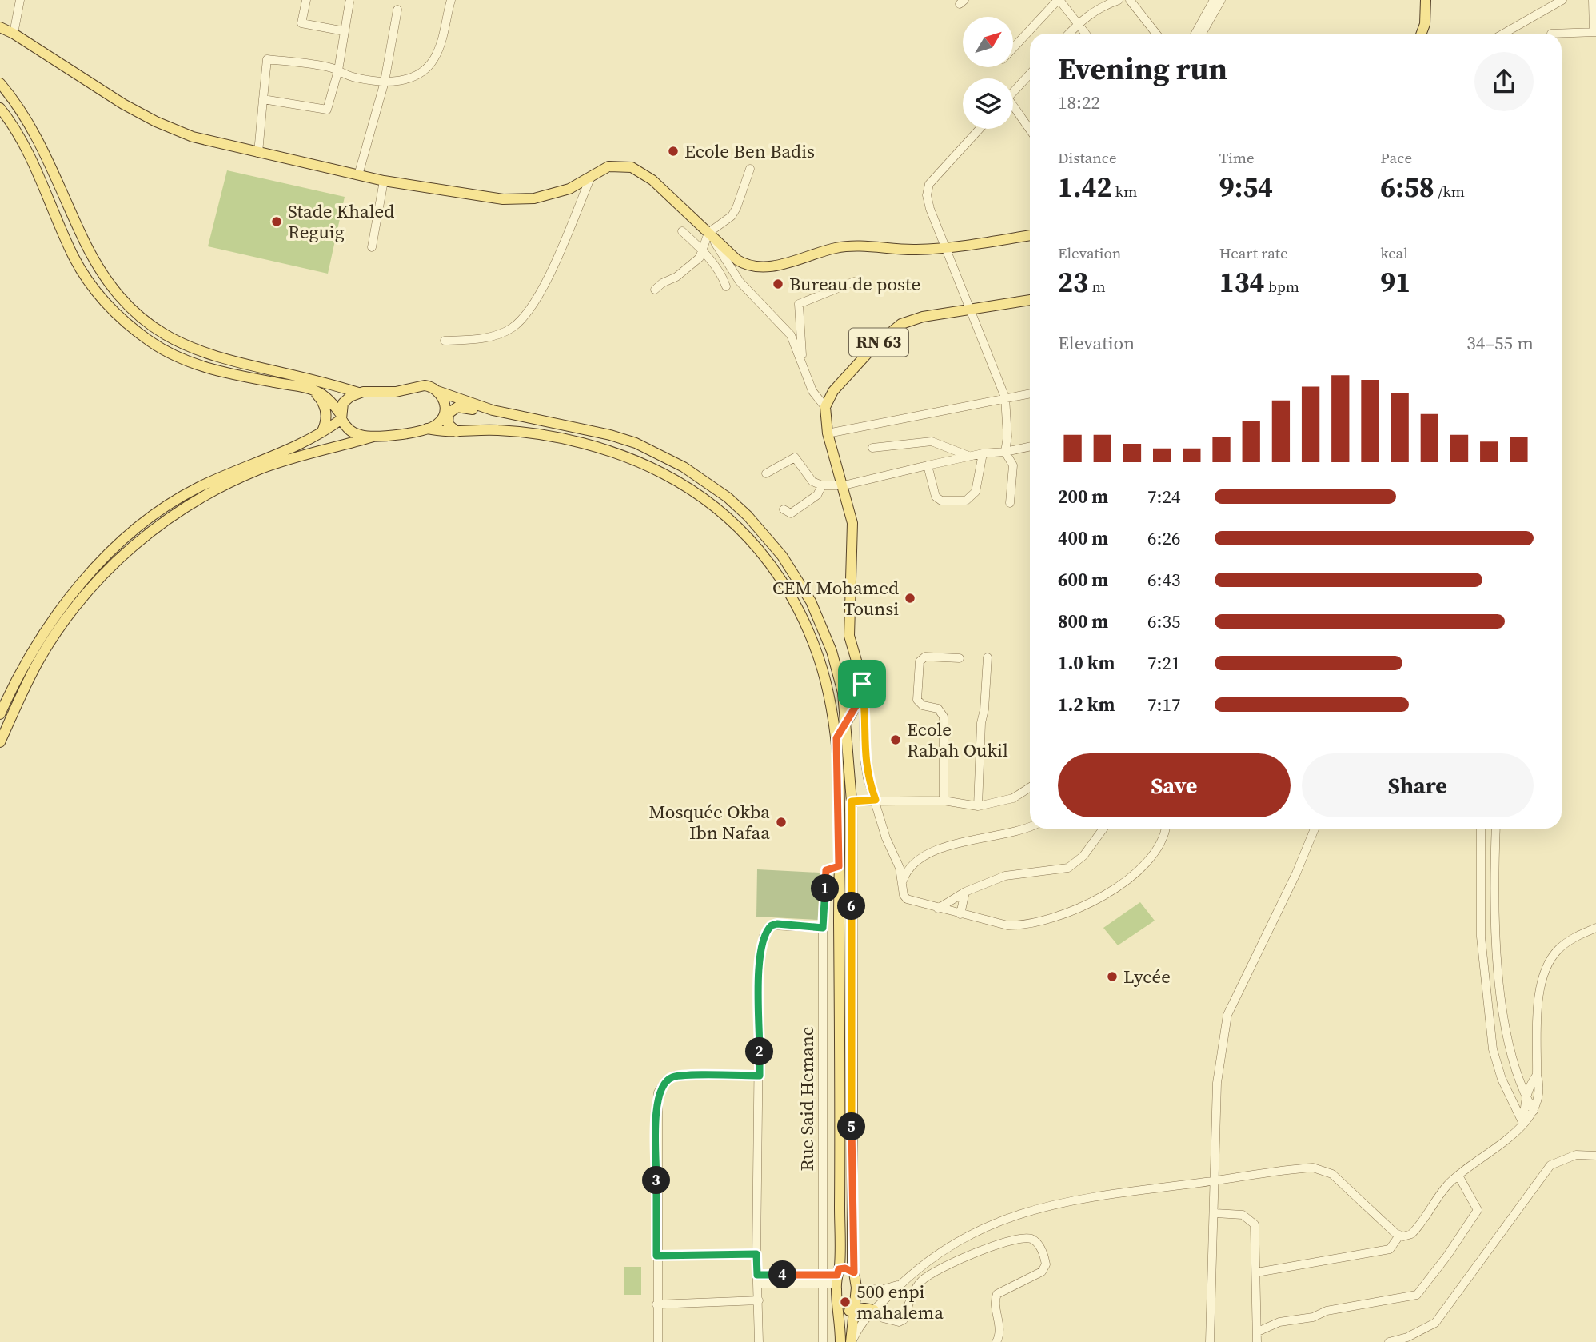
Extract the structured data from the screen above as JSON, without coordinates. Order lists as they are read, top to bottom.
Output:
{
  "streets": {
    "main road": ["RN 63"],
    "street": ["Rue Said Hemane"]
  },
  "places": [
    "Ecole Ben Badis",
    "Stade Khaled Reguig",
    "Bureau de poste",
    "CEM Mohamed Tounsi",
    "Ecole Rabah Oukil",
    "Mosquée Okba Ibn Nafaa",
    "Lycée",
    "500 enpi mahalema"
  ],
  "north": "top right",
  "page": {
    "heading": ["Evening run", "18:22"],
    "stats": [
      ["Distance", "1.42 km"],
      ["Time", "9:54"],
      ["Pace", "6:58 /km"],
      ["Elevation", "23 m"],
      ["Heart rate", "134 bpm"],
      ["kcal", "91"]
    ],
    "chart": ["Elevation", "34–55 m"],
    "list": [
      {
        "name": "200 m",
        "note": "7:24"
      },
      {
        "name": "400 m",
        "note": "6:26"
      },
      {
        "name": "600 m",
        "note": "6:43"
      },
      {
        "name": "800 m",
        "note": "6:35"
      },
      {
        "name": "1.0 km",
        "note": "7:21"
      },
      {
        "name": "1.2 km",
        "note": "7:17"
      }
    ],
    "buttons": ["Save", "Share"],
    "pins": [
      "1",
      "6",
      "2",
      "5",
      "3",
      "4"
    ]
  }
}
